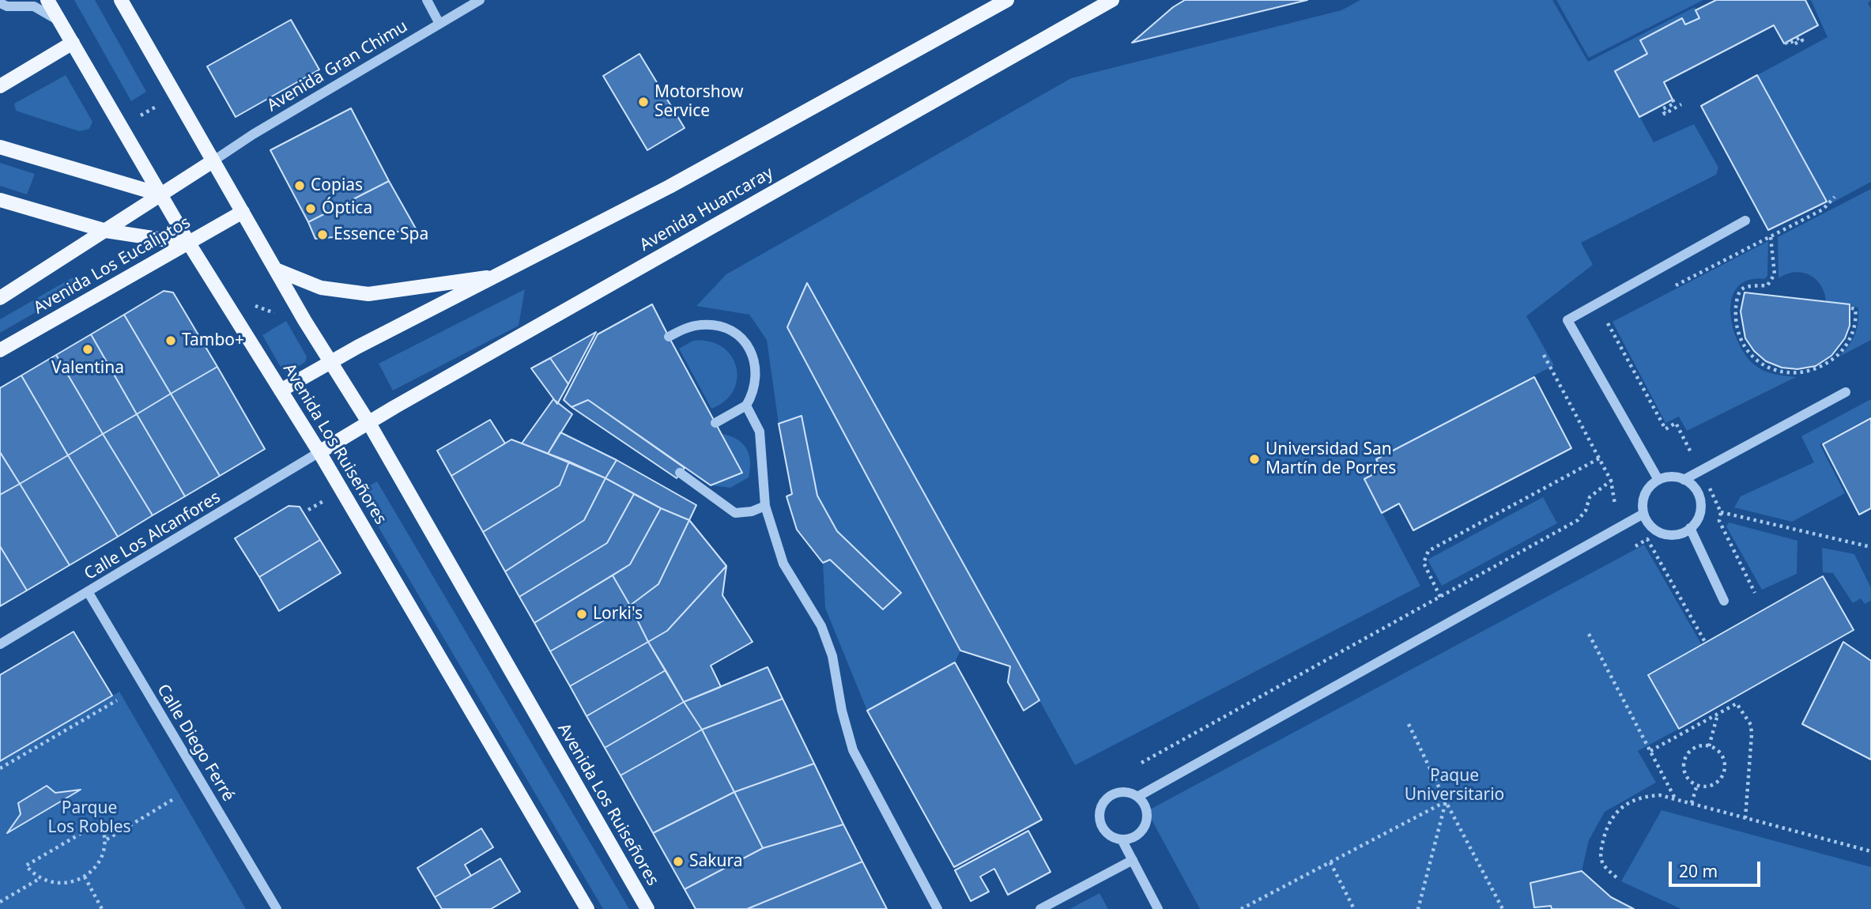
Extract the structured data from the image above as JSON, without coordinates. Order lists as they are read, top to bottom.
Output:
{
  "streets": {
    "main road": ["Avenida Huancaray", "Avenida Los Eucaliptos", "Avenida Los Ruiseñores"],
    "street": ["Avenida Gran Chimu", "Calle Los Alcanfores", "Calle Diego Ferré"]
  },
  "crossings": [
    ["Avenida Gran Chimu", "Avenida Los Eucaliptos"],
    ["Avenida Gran Chimu", "Avenida Los Ruiseñores"],
    ["Avenida Huancaray", "Avenida Los Ruiseñores"],
    ["Avenida Huancaray", "Calle Los Alcanfores"],
    ["Avenida Los Eucaliptos", "Avenida Los Ruiseñores"],
    ["Avenida Los Ruiseñores", "Calle Los Alcanfores"],
    ["Calle Los Alcanfores", "Calle Diego Ferré"]
  ],
  "parks": ["Paque Universitario", "Parque Los Robles"],
  "places": [
    "Motorshow Service",
    "Copias",
    "Óptica",
    "Essence Spa",
    "Tambo+",
    "Valentina",
    "Universidad San Martín de Porres",
    "Lorki's",
    "Sakura"
  ],
  "scale_bar": "20 m"
}
